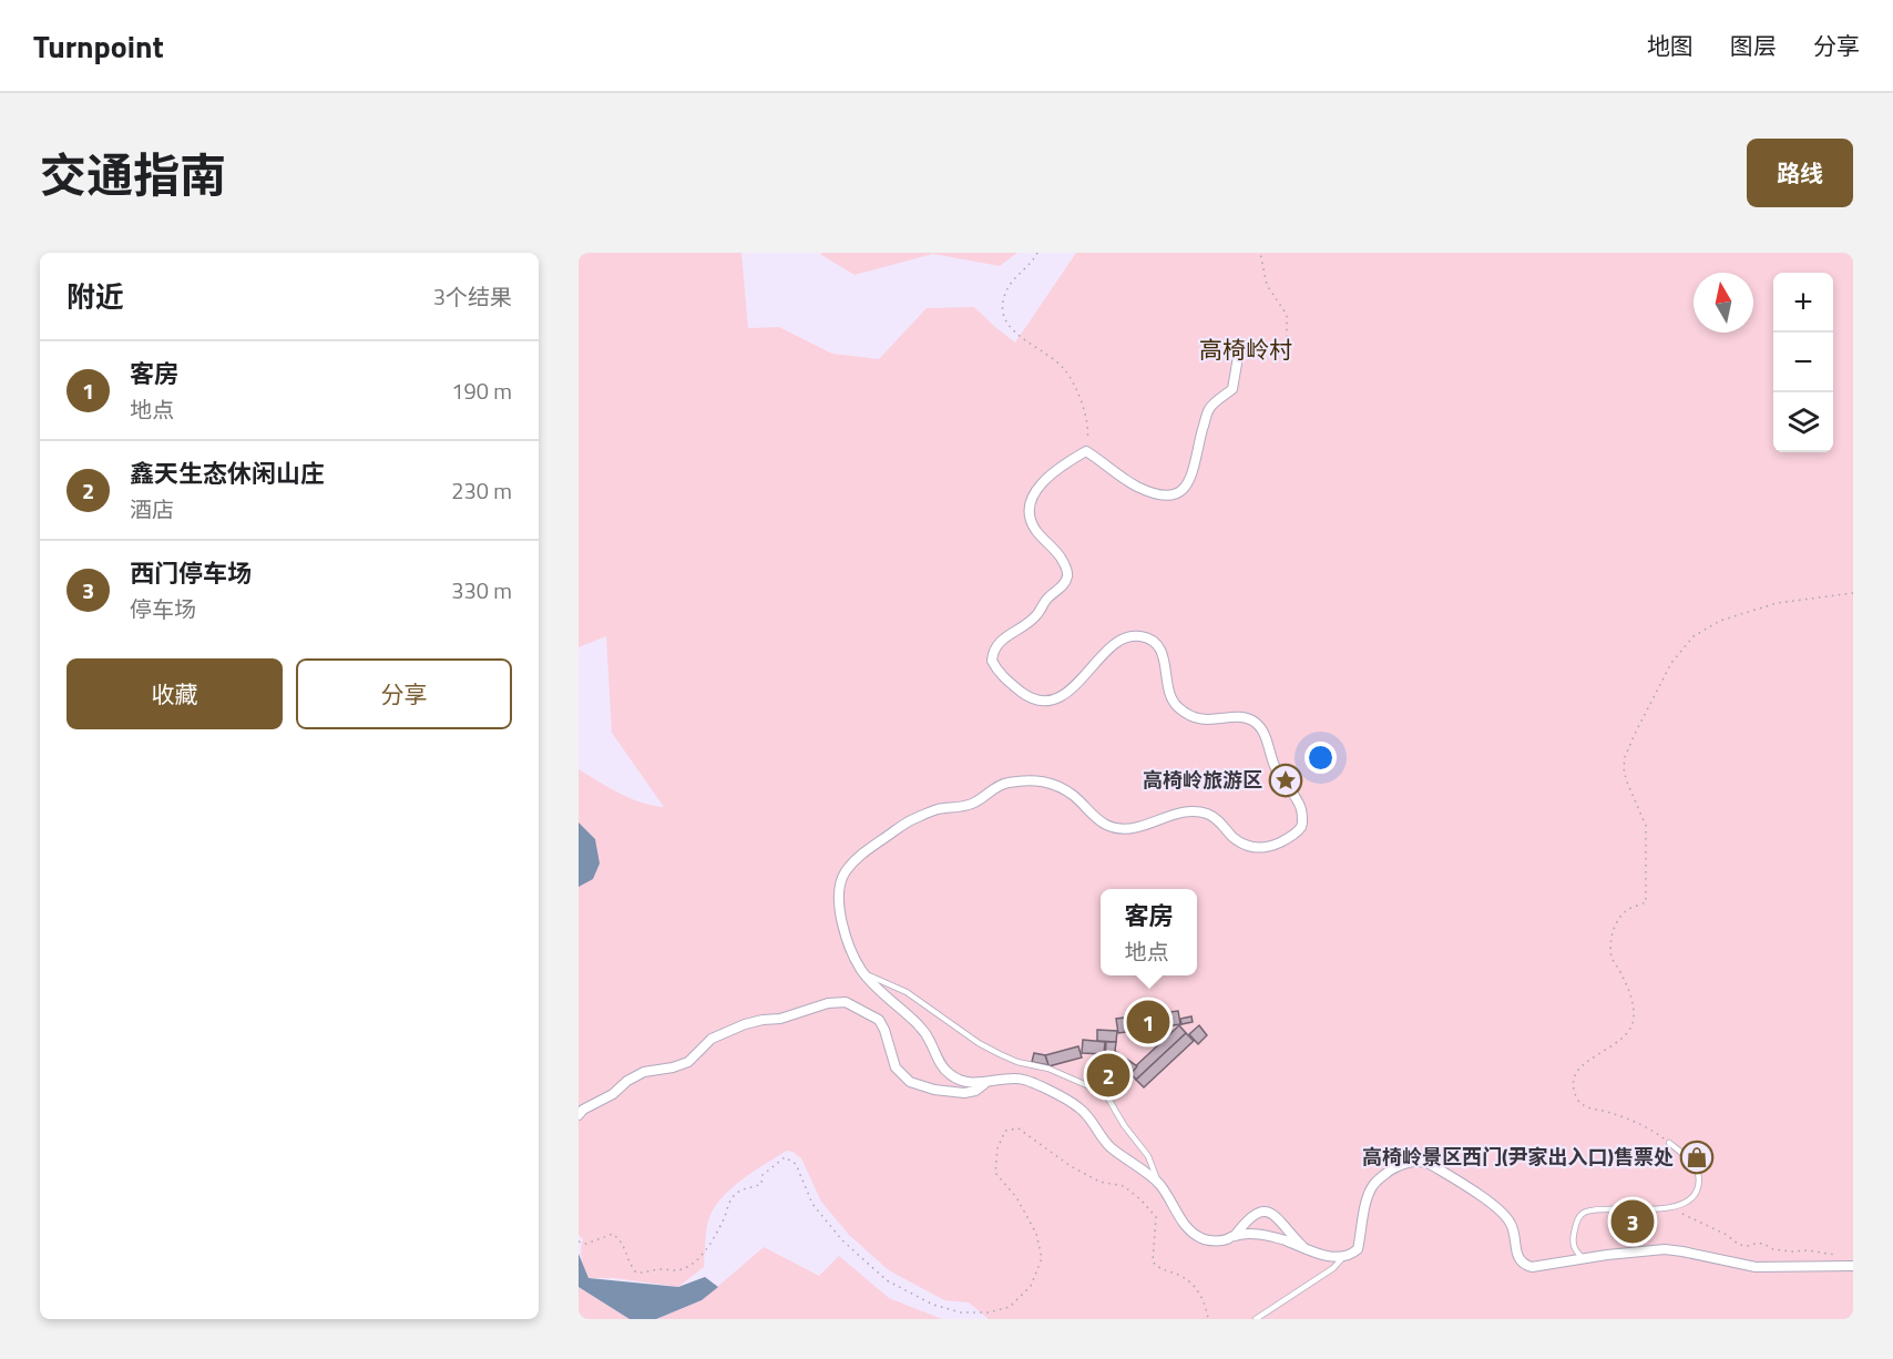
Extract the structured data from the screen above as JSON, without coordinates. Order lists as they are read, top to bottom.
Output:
{
  "districts": ["高椅岭村"],
  "places": {
    "place": ["高椅岭旅游区"],
    "shop": ["高椅岭景区西门(尹家出入口)售票处"]
  },
  "north": "top",
  "page": {
    "header": "Turnpoint",
    "nav": ["地图", "图层", "分享"],
    "title": "交通指南",
    "buttons": [
      "路线",
      ["收藏", "分享"]
    ],
    "heading": ["附近", "3个结果"],
    "map_buttons": ["+", "−"],
    "list": [
      {
        "mark": "1",
        "name": "客房",
        "note": "地点",
        "value": "190 m"
      },
      {
        "mark": "2",
        "name": "鑫天生态休闲山庄",
        "note": "酒店",
        "value": "230 m"
      },
      {
        "mark": "3",
        "name": "西门停车场",
        "note": "停车场",
        "value": "330 m"
      }
    ],
    "popup": ["客房", "地点"],
    "pins": ["1", "2", "3"]
  }
}
